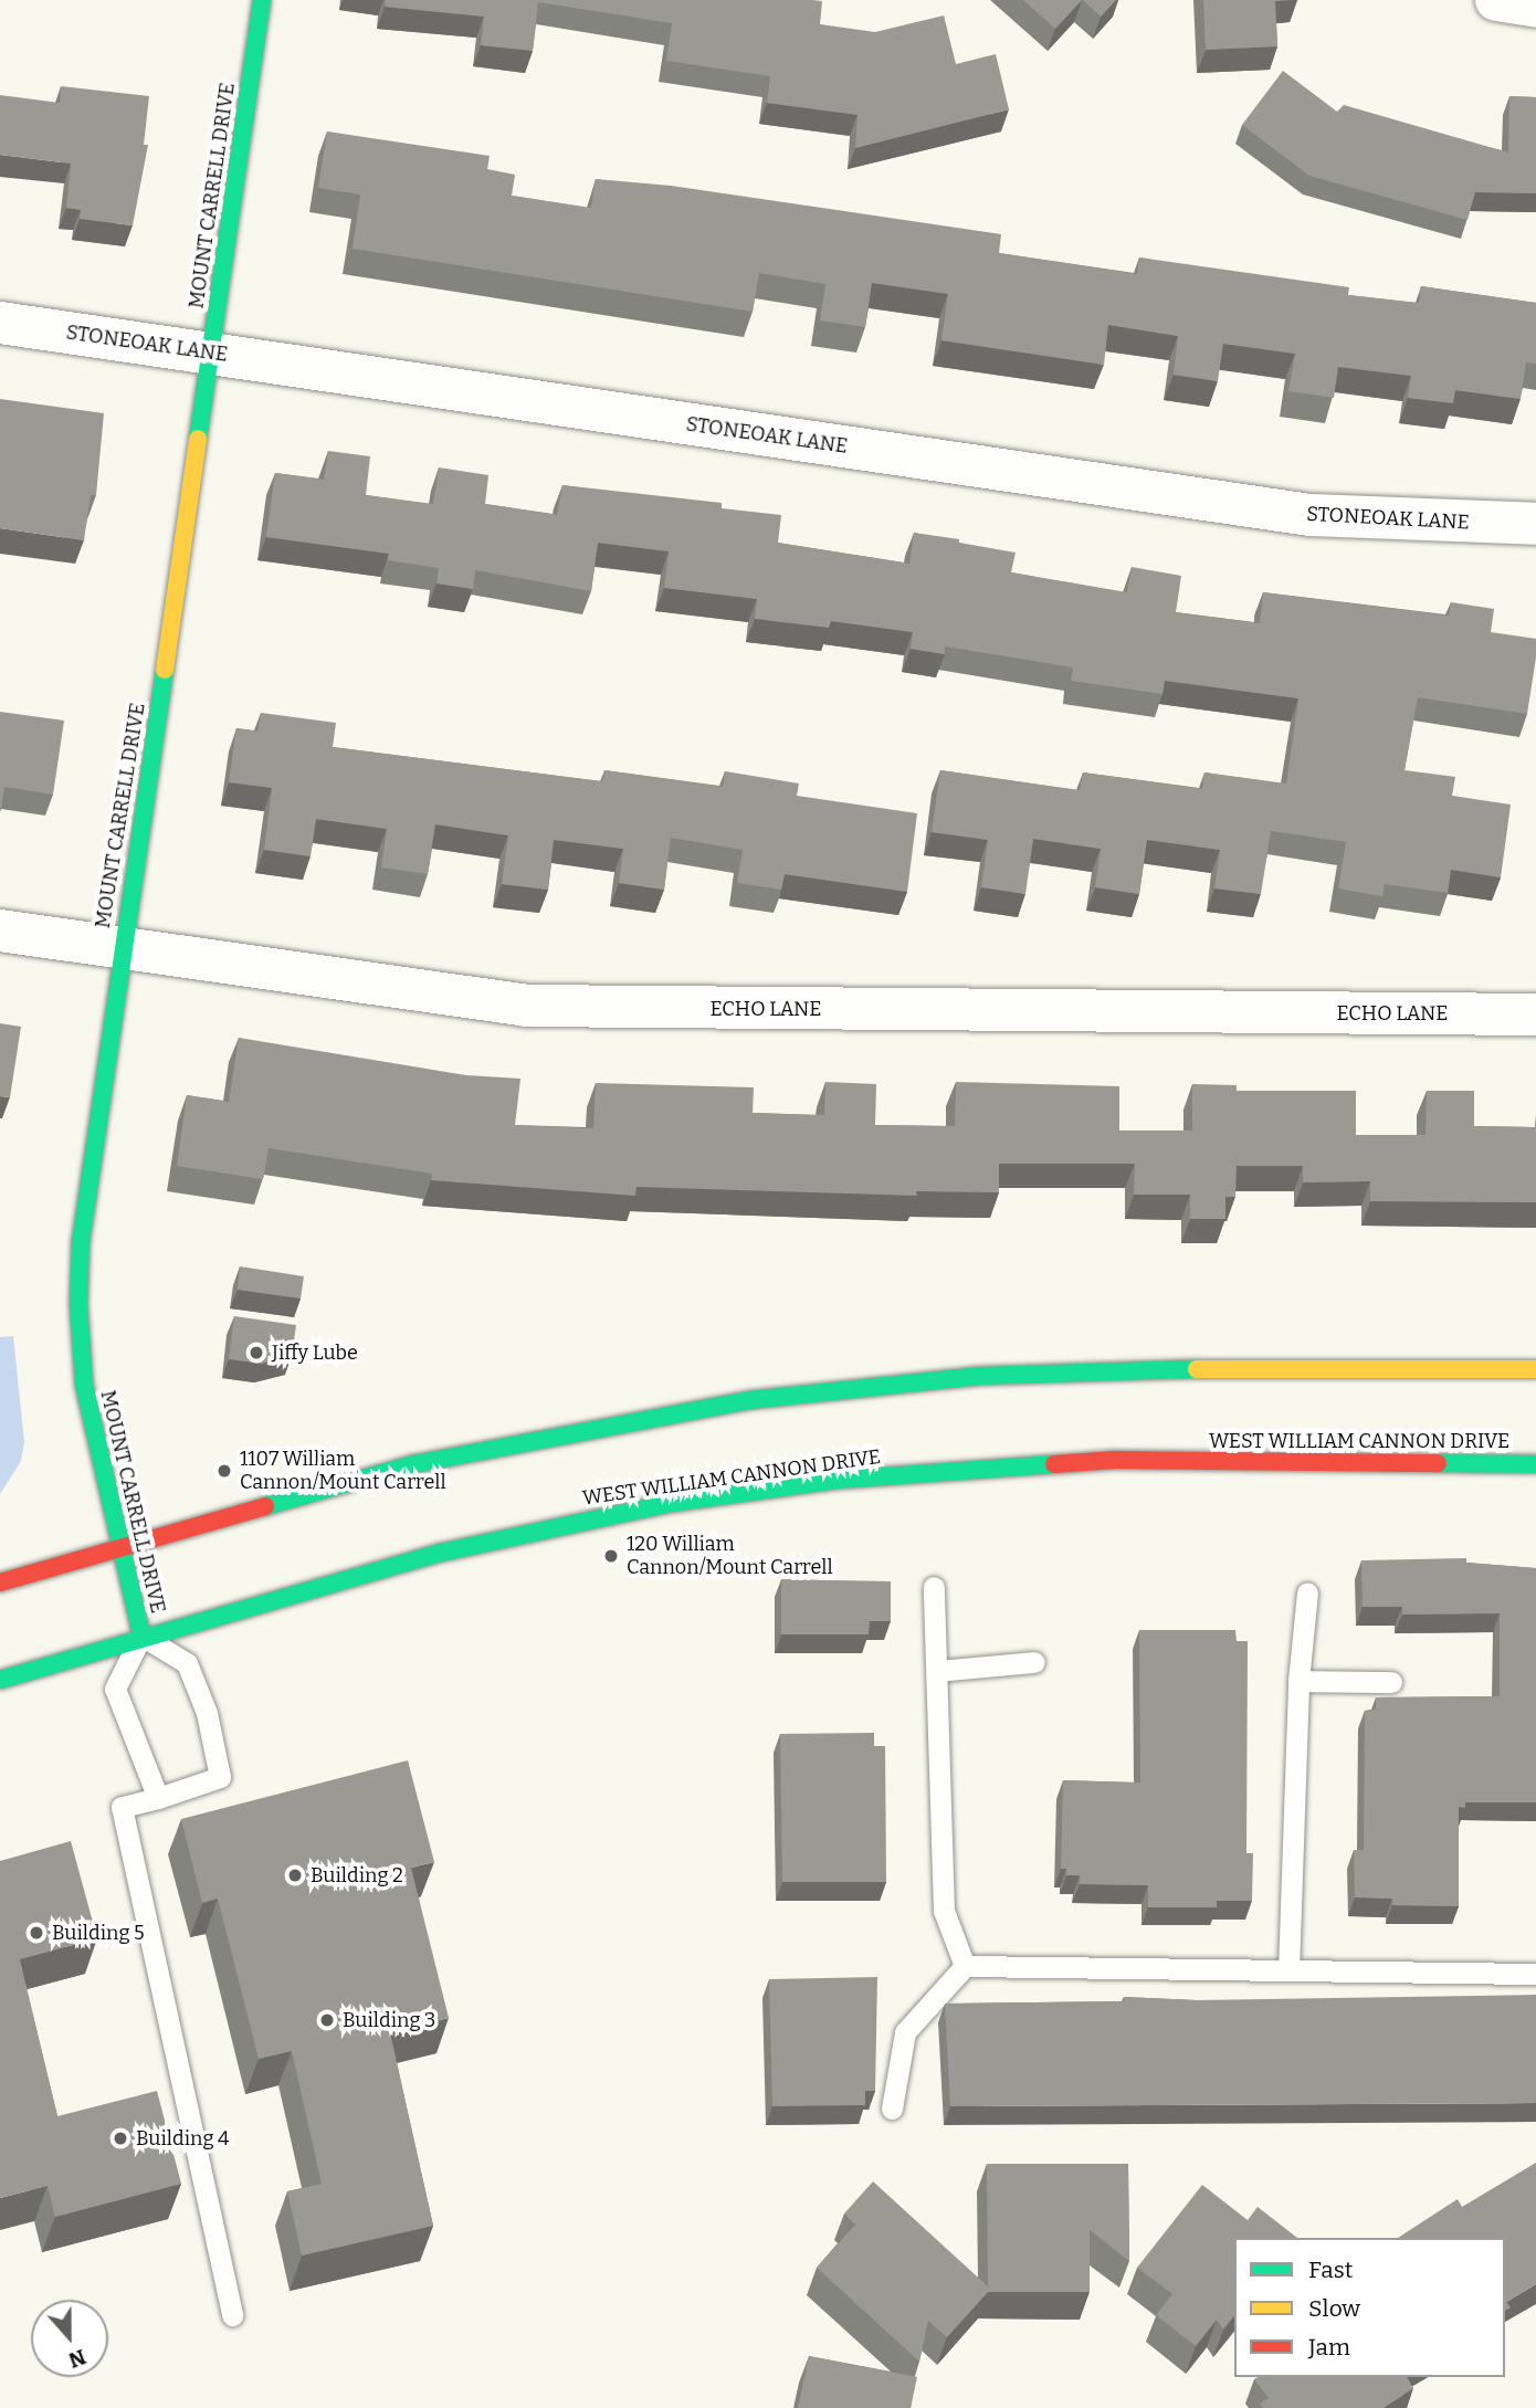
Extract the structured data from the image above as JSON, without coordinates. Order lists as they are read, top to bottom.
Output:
{
  "streets": {
    "main road": ["MOUNT CARRELL DRIVE", "WEST WILLIAM CANNON DRIVE"],
    "street": ["STONEOAK LANE", "ECHO LANE"]
  },
  "crossings": [
    ["MOUNT CARRELL DRIVE", "STONEOAK LANE"],
    ["MOUNT CARRELL DRIVE", "ECHO LANE"],
    ["MOUNT CARRELL DRIVE", "WEST WILLIAM CANNON DRIVE"]
  ],
  "places": [
    "Jiffy Lube",
    "1107 William Cannon/Mount Carrell",
    "120 William Cannon/Mount Carrell",
    "Building 2",
    "Building 5",
    "Building 3",
    "Building 4"
  ],
  "legend": ["Fast", "Slow", "Jam"],
  "north": "bottom"
}
